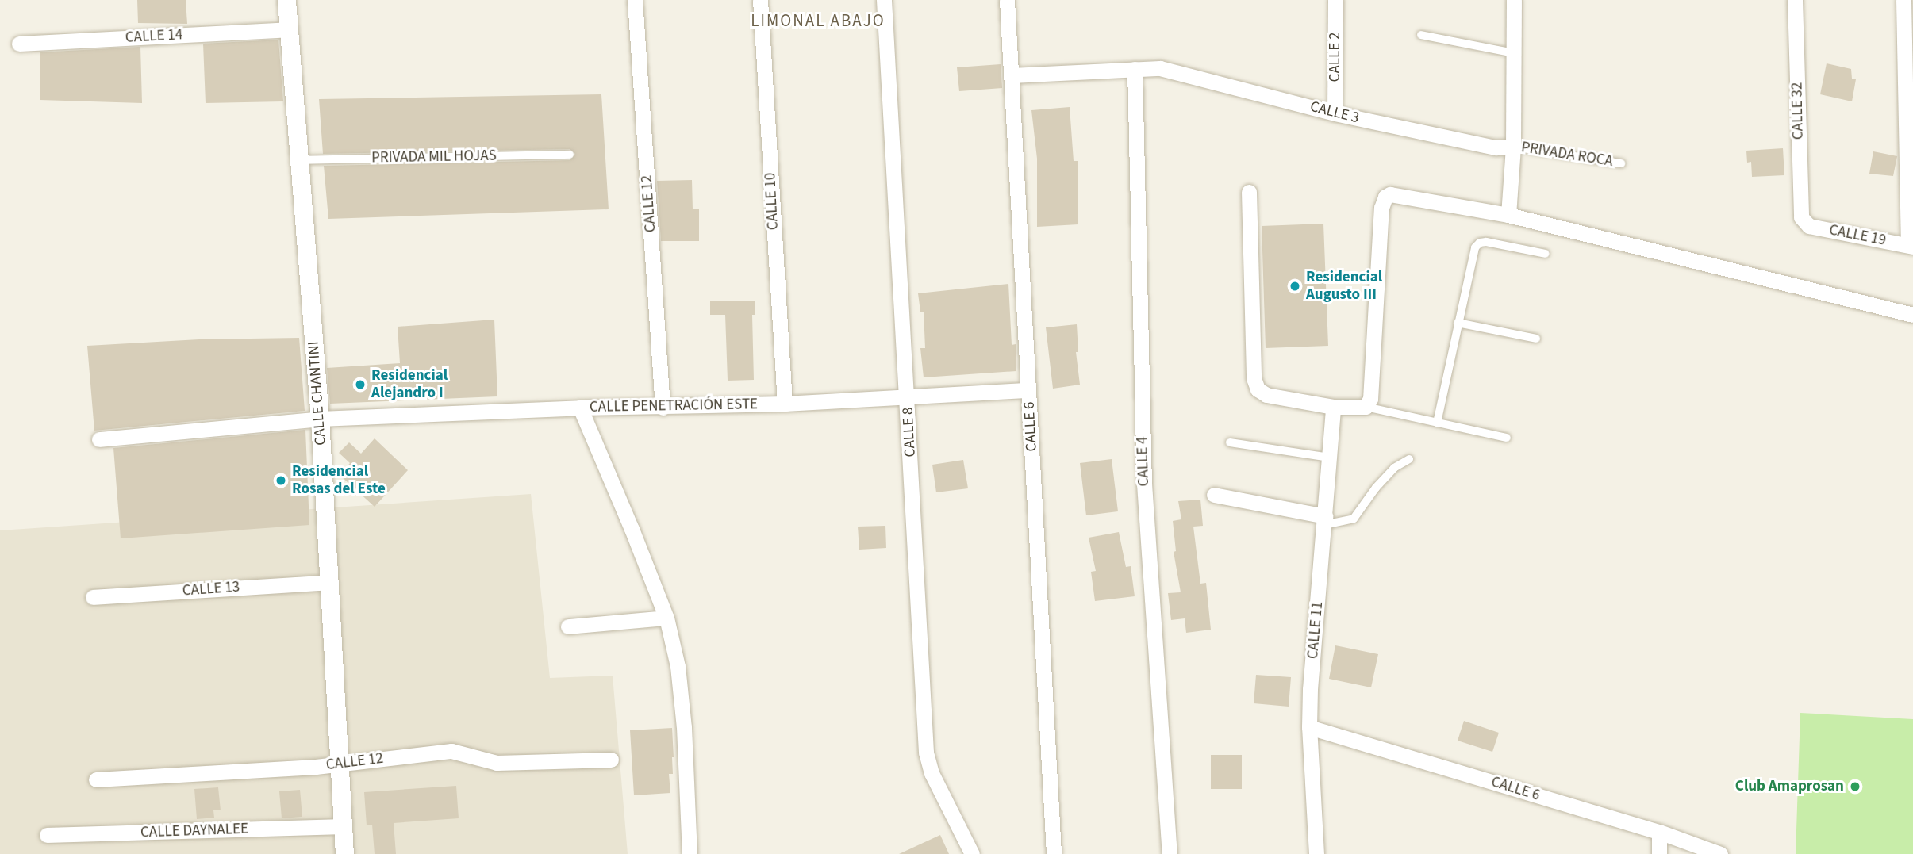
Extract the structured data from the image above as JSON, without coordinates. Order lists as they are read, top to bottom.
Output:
{
  "streets": {
    "street": [
      "CALLE 14",
      "CALLE 2",
      "CALLE 32",
      "CALLE 3",
      "CALLE 10",
      "CALLE 12",
      "CALLE 19",
      "CALLE CHANTINI",
      "CALLE PENETRACIÓN ESTE",
      "CALLE 6",
      "CALLE 8",
      "CALLE 4",
      "CALLE 13",
      "CALLE 11",
      "CALLE DAYNALEE"
    ],
    "lane": ["PRIVADA ROCA", "PRIVADA MIL HOJAS"]
  },
  "crossings": [
    ["CALLE 14", "CALLE CHANTINI"],
    ["CALLE 2", "CALLE 3"],
    ["CALLE 32", "CALLE 19"],
    ["CALLE 3", "PRIVADA ROCA"],
    ["CALLE 3", "CALLE 6"],
    ["CALLE 3", "CALLE 4"],
    ["PRIVADA MIL HOJAS", "CALLE CHANTINI"],
    ["CALLE 10", "CALLE PENETRACIÓN ESTE"],
    ["CALLE 12", "CALLE CHANTINI"],
    ["CALLE 12", "CALLE PENETRACIÓN ESTE"],
    ["CALLE CHANTINI", "CALLE PENETRACIÓN ESTE"],
    ["CALLE CHANTINI", "CALLE 13"],
    ["CALLE CHANTINI", "CALLE DAYNALEE"],
    ["CALLE PENETRACIÓN ESTE", "CALLE 6"],
    ["CALLE PENETRACIÓN ESTE", "CALLE 8"],
    ["CALLE 6", "CALLE 11"]
  ],
  "districts": ["LIMONAL ABAJO"],
  "places": [
    "Residencial Augusto III",
    "Residencial Alejandro I",
    "Residencial Rosas del Este",
    "Club Amaprosan"
  ]
}
